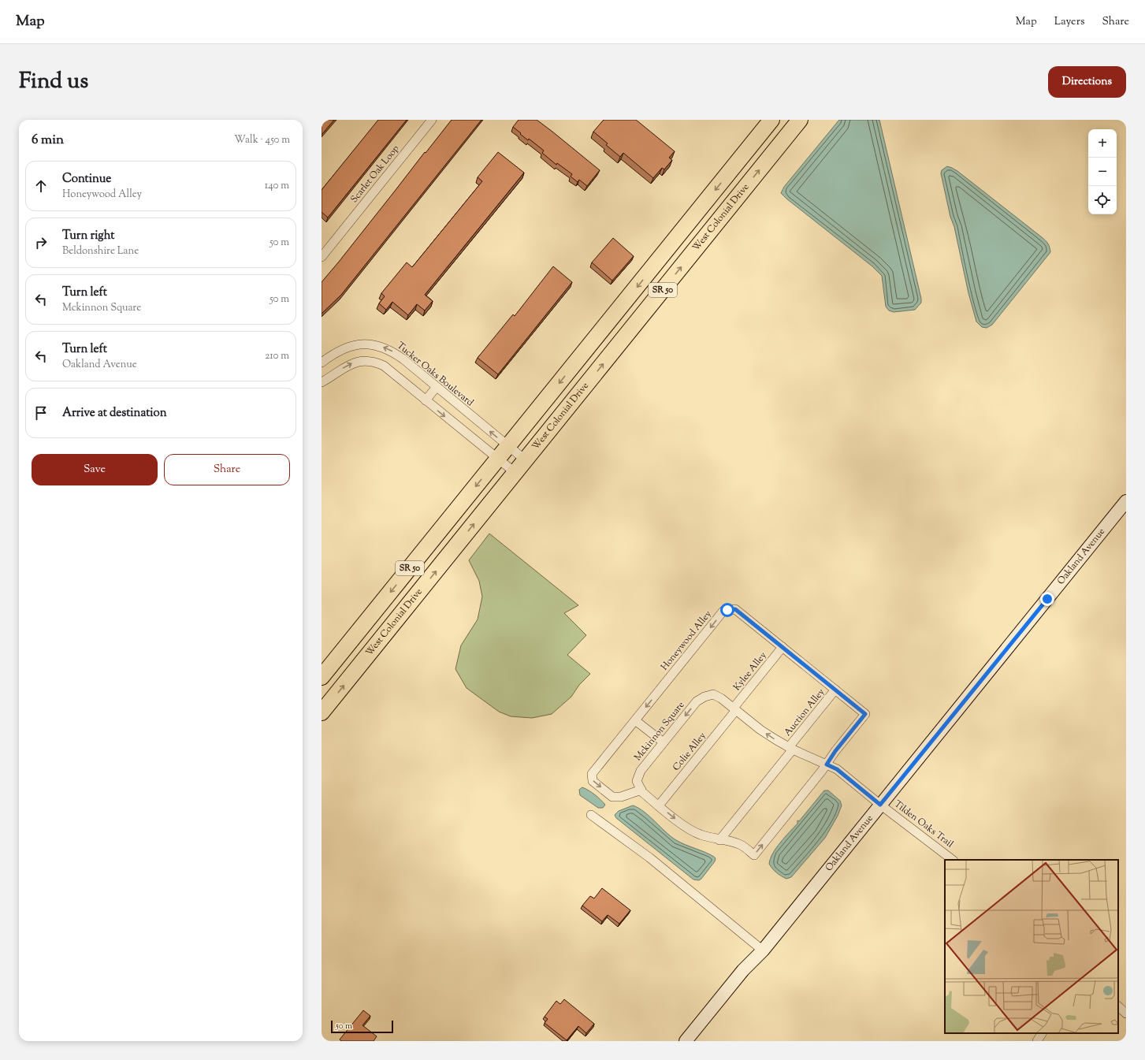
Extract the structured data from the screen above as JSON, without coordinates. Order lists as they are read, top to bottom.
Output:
{
  "streets": {
    "highway": ["West Colonial Drive", "SR 50"],
    "street": [
      "Scarlet Oak Loop",
      "Tucker Oaks Boulevard",
      "Oakland Avenue",
      "Honeywood Alley",
      "Kylee Alley",
      "Auction Alley",
      "Mckinnon Square",
      "Colie Alley",
      "Tilden Oaks Trail"
    ]
  },
  "crossings": [
    ["West Colonial Drive", "Tucker Oaks Boulevard"],
    ["SR 50", "Tucker Oaks Boulevard"],
    ["Oakland Avenue", "Mckinnon Square"],
    ["Oakland Avenue", "Tilden Oaks Trail"],
    ["Honeywood Alley", "Kylee Alley"],
    ["Honeywood Alley", "Auction Alley"],
    ["Honeywood Alley", "Mckinnon Square"],
    ["Kylee Alley", "Mckinnon Square"],
    ["Kylee Alley", "Colie Alley"],
    ["Auction Alley", "Mckinnon Square"],
    ["Mckinnon Square", "Colie Alley"],
    ["Mckinnon Square", "Tilden Oaks Trail"]
  ],
  "scale_bar": "50 m",
  "page": {
    "header": "Map",
    "nav": ["Map", "Layers", "Share"],
    "title": "Find us",
    "buttons": [
      "Directions",
      ["Save", "Share"]
    ],
    "heading": ["6 min", "Walk · 450 m"],
    "map_buttons": ["+", "−"],
    "list": [
      ["Continue", "Honeywood Alley", "140 m"],
      ["Turn right", "Beldonshire Lane", "50 m"],
      ["Turn left", "Mckinnon Square", "50 m"],
      ["Turn left", "Oakland Avenue", "210 m"],
      "Arrive at destination"
    ],
    "scale": "50 m"
  }
}
